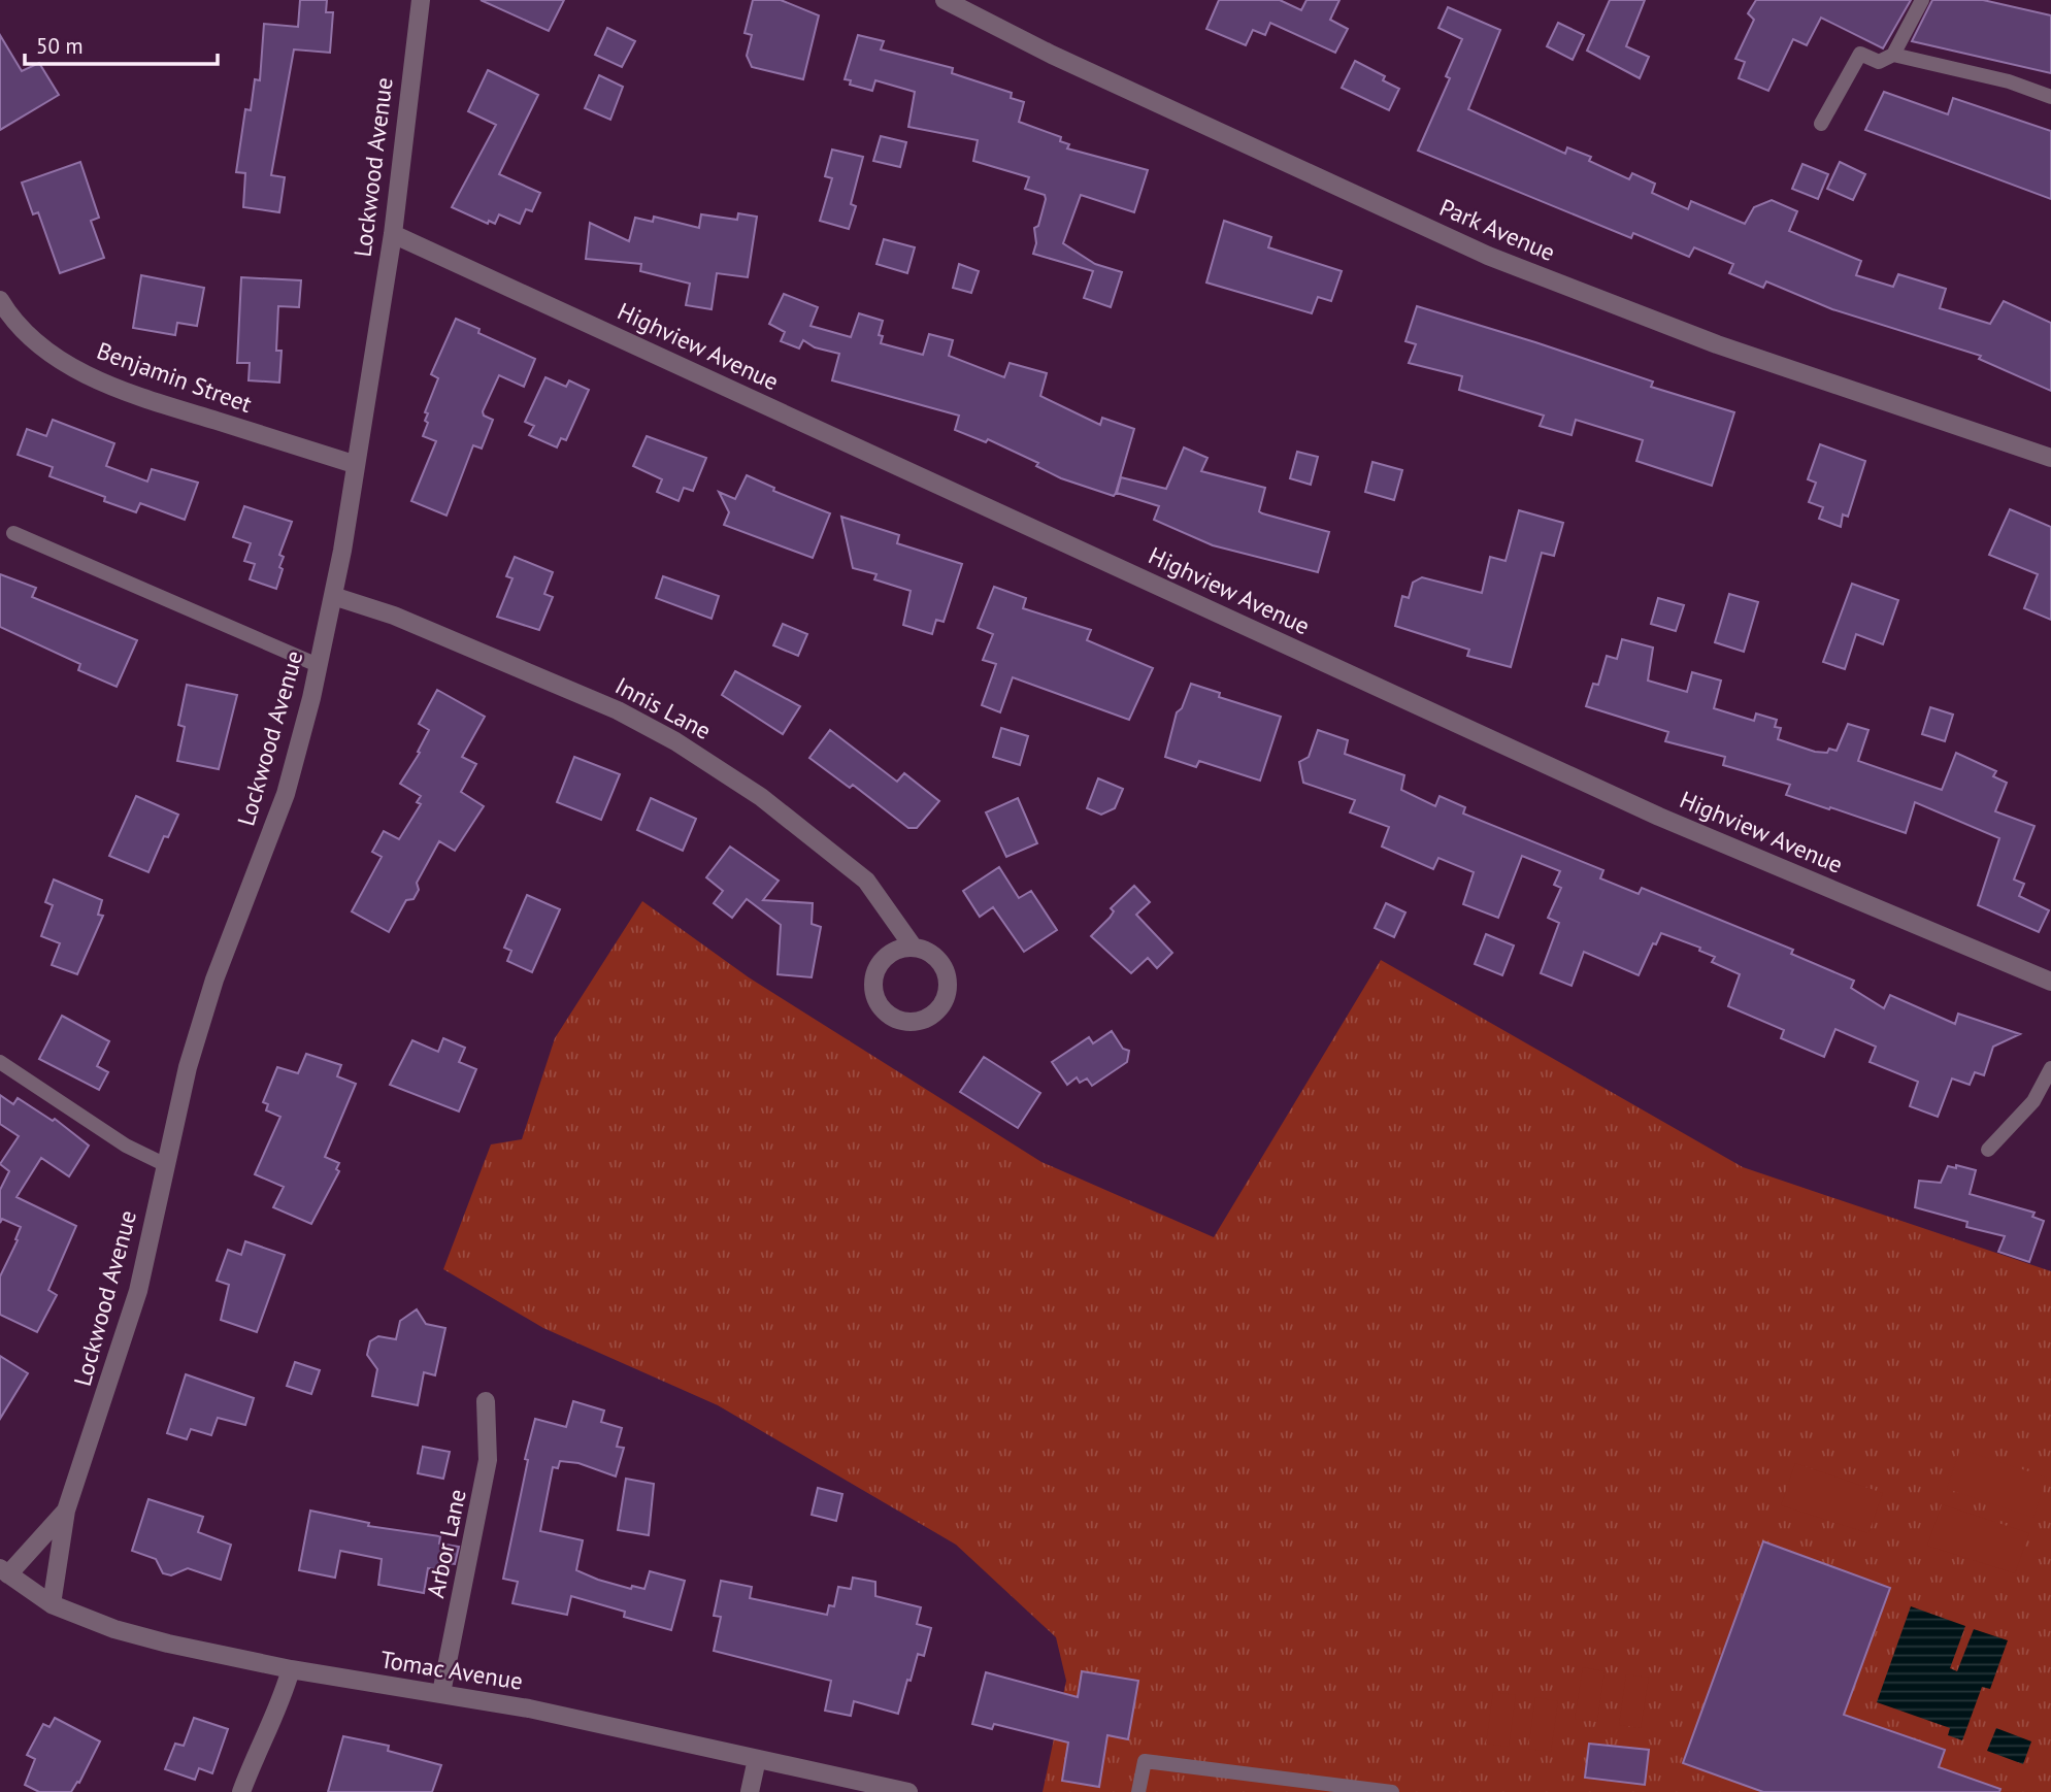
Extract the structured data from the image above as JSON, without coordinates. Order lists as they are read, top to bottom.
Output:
{
  "streets": {
    "street": [
      "Lockwood Avenue",
      "Park Avenue",
      "Highview Avenue",
      "Benjamin Street",
      "Innis Lane",
      "Arbor Lane",
      "Tomac Avenue"
    ]
  },
  "crossings": [
    ["Lockwood Avenue", "Highview Avenue"],
    ["Lockwood Avenue", "Benjamin Street"],
    ["Lockwood Avenue", "Innis Lane"],
    ["Lockwood Avenue", "Tomac Avenue"],
    ["Arbor Lane", "Tomac Avenue"]
  ],
  "scale_bar": "50 m"
}
